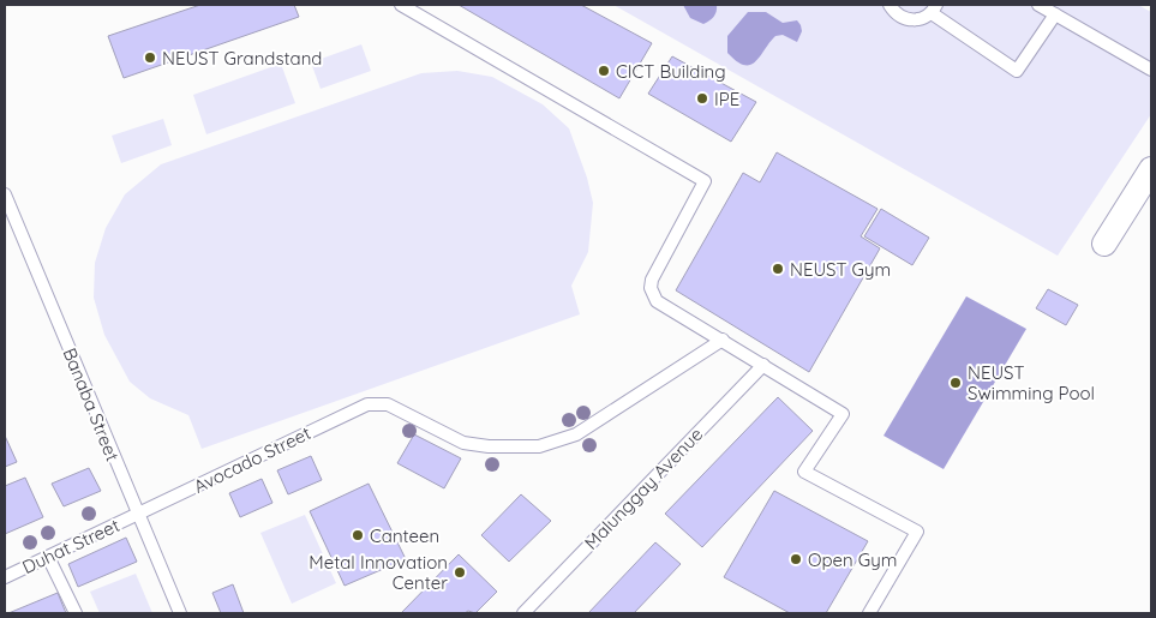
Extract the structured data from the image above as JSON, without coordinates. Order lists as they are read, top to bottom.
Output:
{
  "streets": {
    "lane": [
      "Banaba Street",
      "Avocado Street",
      "Malunggay Avenue",
      "Duhat Street"
    ]
  },
  "crossings": [
    ["Banaba Street", "Avocado Street"],
    ["Banaba Street", "Duhat Street"],
    ["Avocado Street", "Duhat Street"]
  ],
  "places": [
    "NEUST Grandstand",
    "CICT Building",
    "IPE",
    "NEUST Gym",
    "NEUST Swimming Pool",
    "Canteen",
    "Open Gym",
    "Metal Innovation Center"
  ]
}
